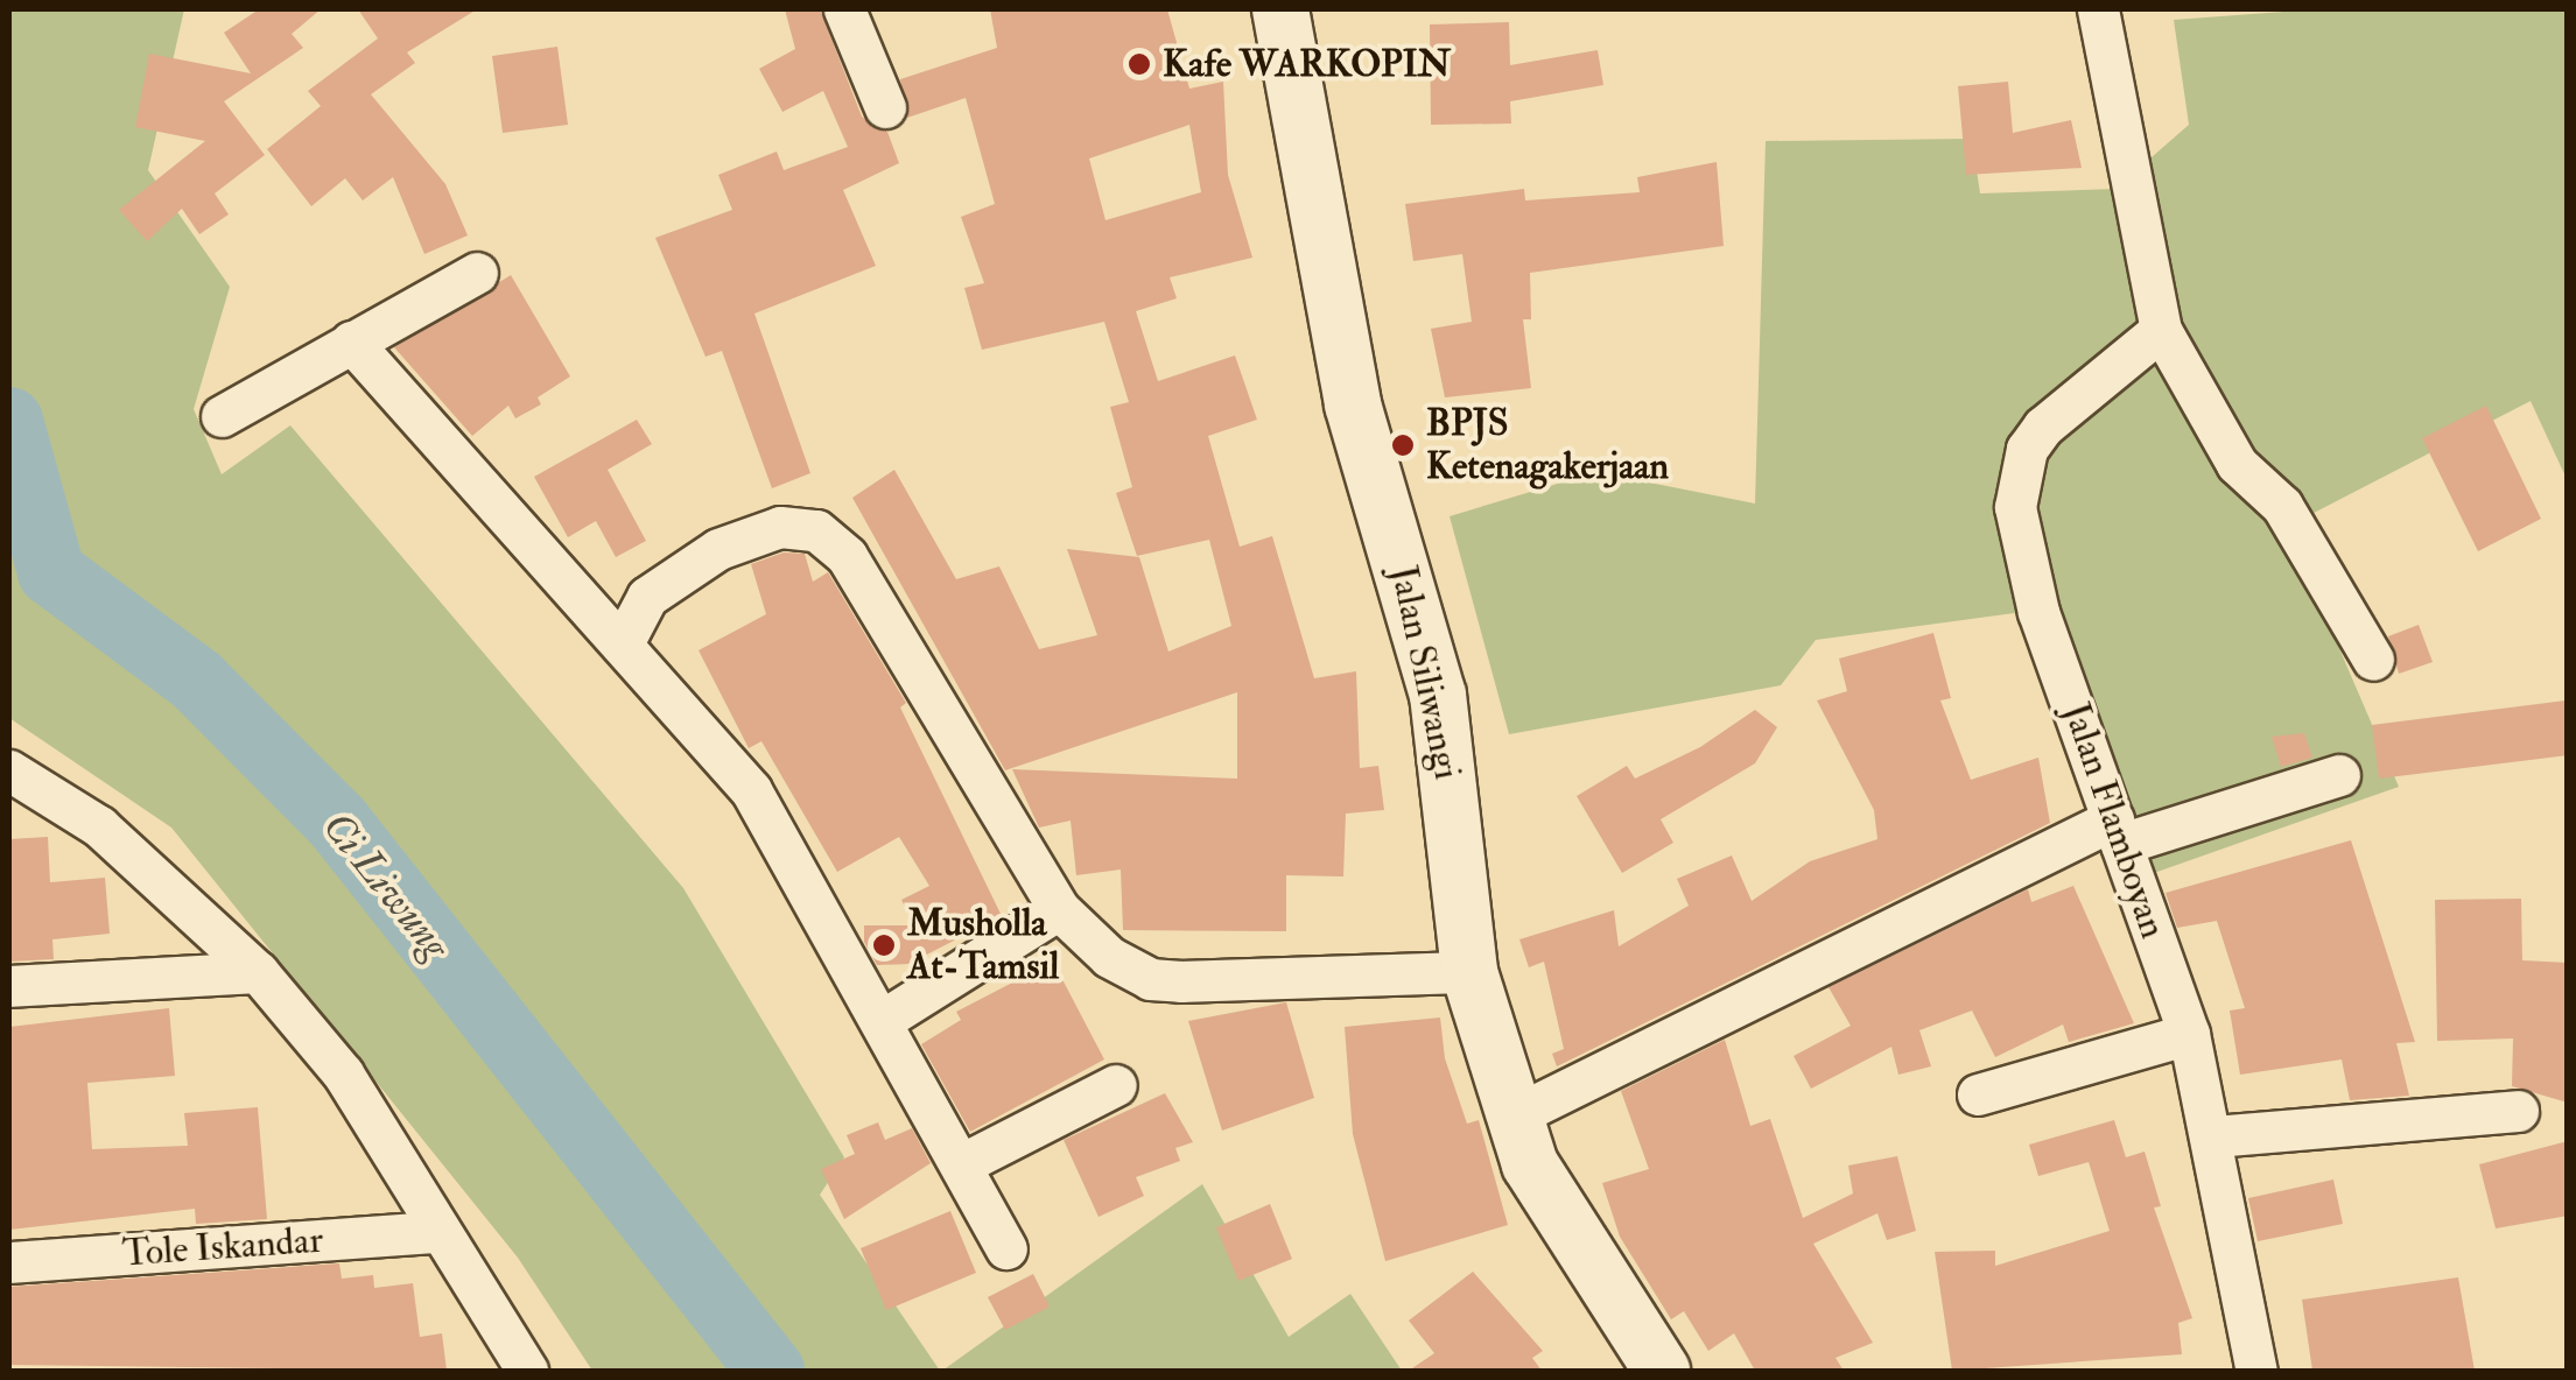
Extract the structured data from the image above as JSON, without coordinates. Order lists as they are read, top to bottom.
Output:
{
  "streets": {
    "main road": ["Jalan Siliwangi"],
    "street": ["Jalan Flamboyan", "Tole Iskandar"]
  },
  "water": ["Ci Liwung"],
  "places": ["Kafe WARKOPIN", "BPJS Ketenagakerjaan", "Musholla At-Tamsil"]
}
